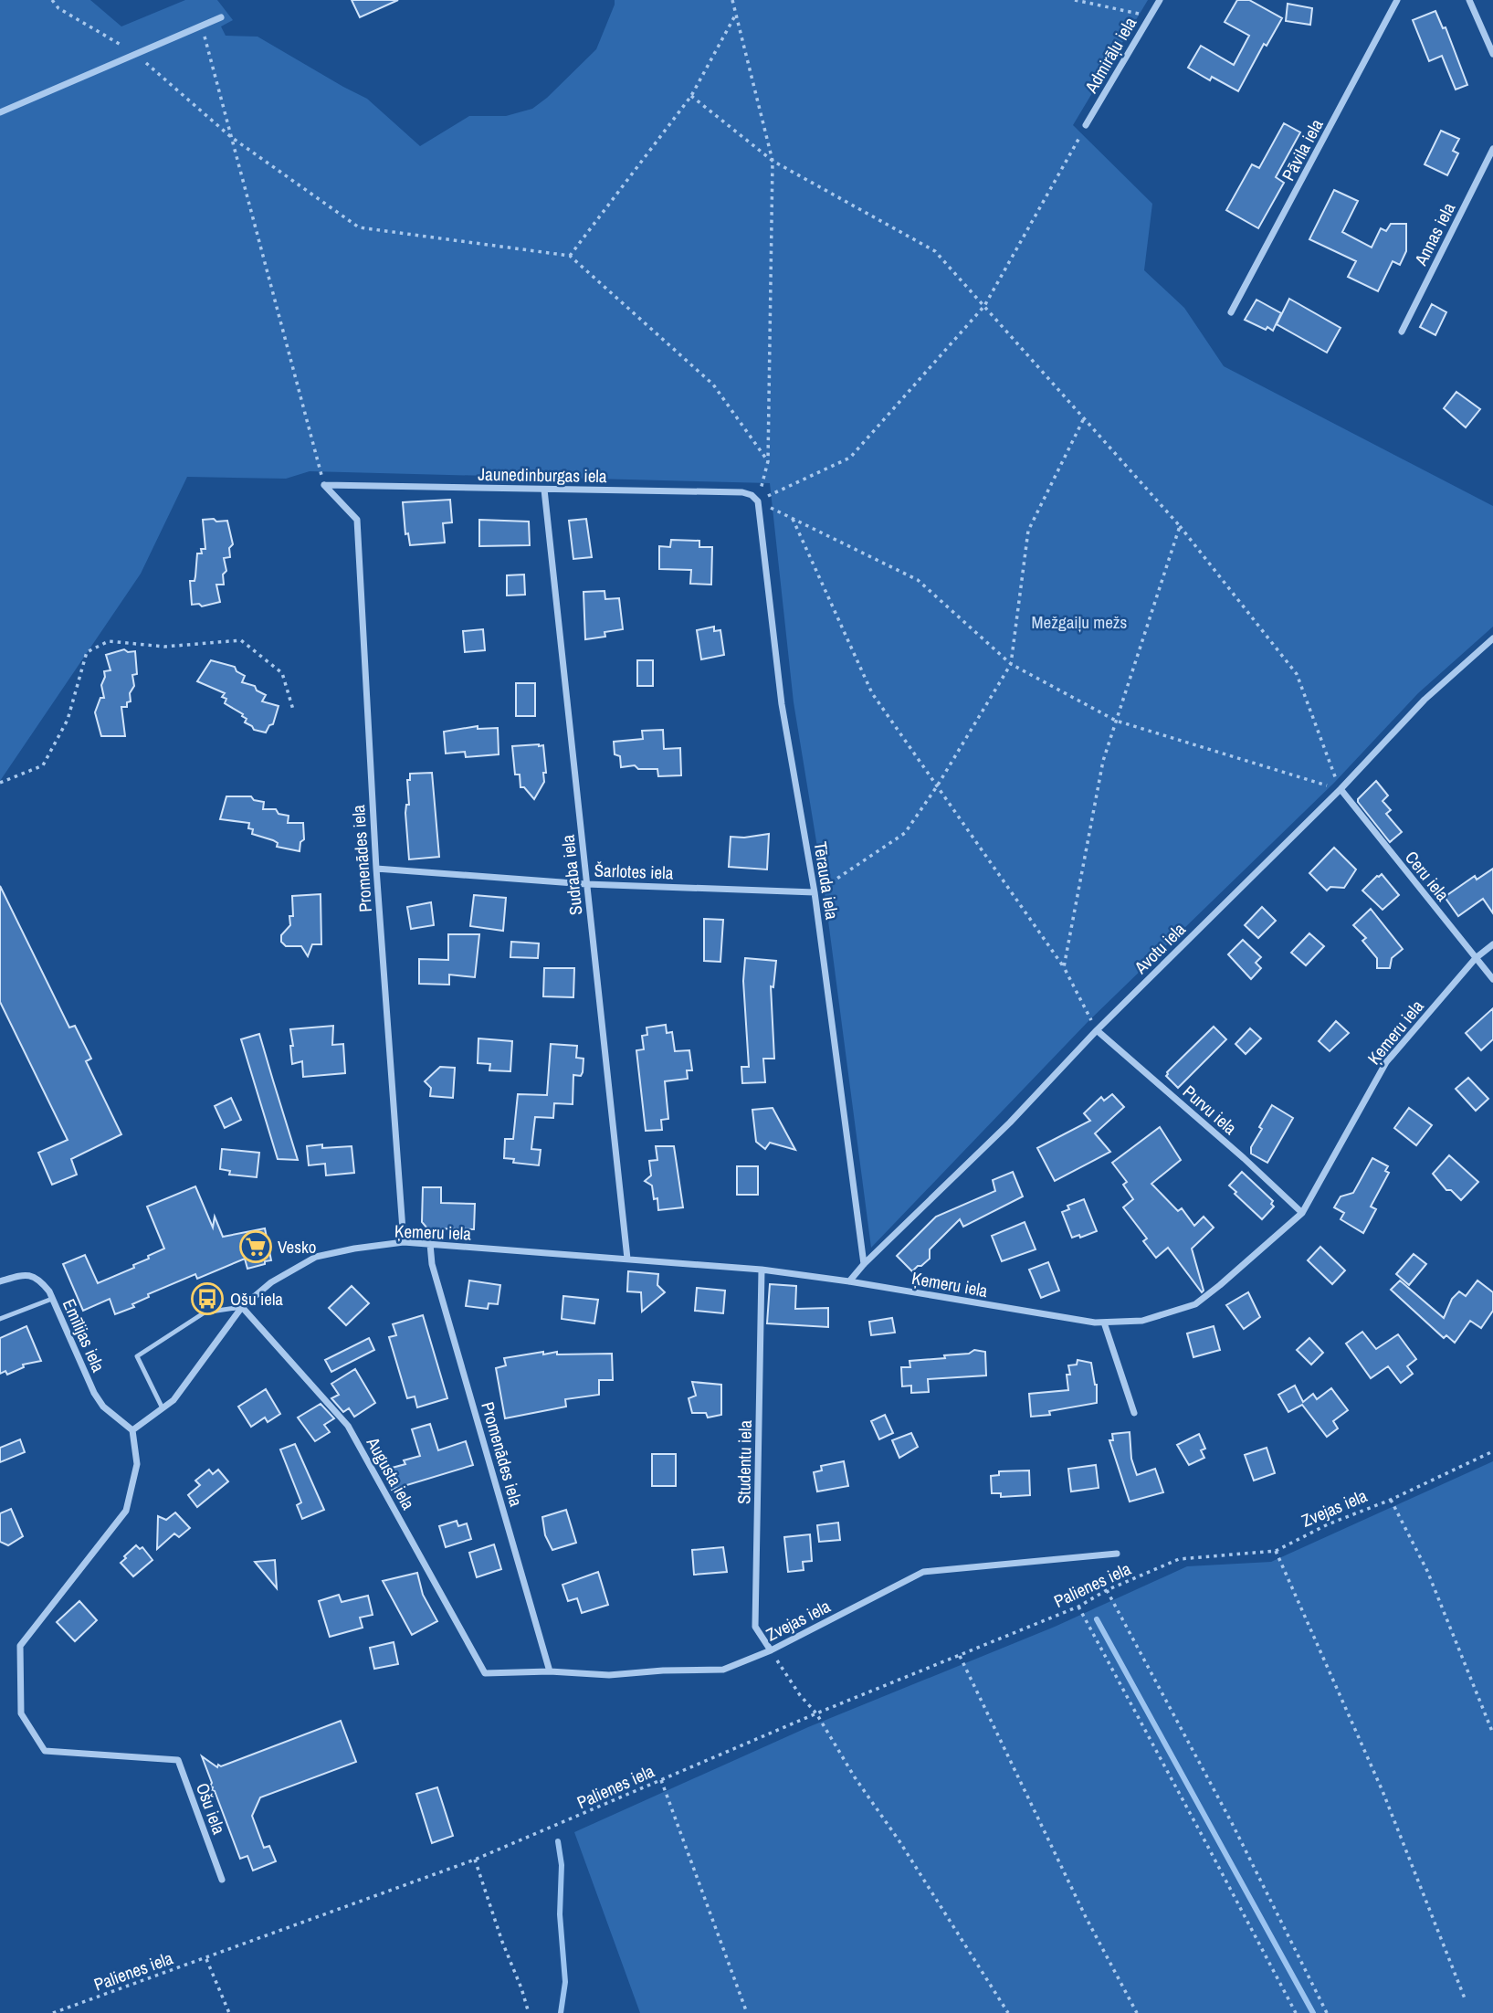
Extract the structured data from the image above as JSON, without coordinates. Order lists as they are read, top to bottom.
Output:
{
  "streets": {
    "street": [
      "Admirāļu iela",
      "Pāvila iela",
      "Annas iela",
      "Jaunedinburgas iela",
      "Promenādes iela",
      "Šarlotes iela",
      "Sudraba iela",
      "Ceru iela",
      "Tērauda iela",
      "Avotu iela",
      "Ķemeru iela",
      "Purvu iela",
      "Emīlijas iela",
      "Studentu iela",
      "Augusta iela",
      "Zvejas iela",
      "Ošu iela"
    ],
    "path": ["Palienes iela"]
  },
  "crossings": [
    ["Jaunedinburgas iela", "Promenādes iela"],
    ["Jaunedinburgas iela", "Sudraba iela"],
    ["Jaunedinburgas iela", "Tērauda iela"],
    ["Promenādes iela", "Šarlotes iela"],
    ["Promenādes iela", "Ķemeru iela"],
    ["Promenādes iela", "Zvejas iela"],
    ["Šarlotes iela", "Sudraba iela"],
    ["Šarlotes iela", "Tērauda iela"],
    ["Sudraba iela", "Ķemeru iela"],
    ["Ceru iela", "Avotu iela"],
    ["Ceru iela", "Ķemeru iela"],
    ["Tērauda iela", "Avotu iela"],
    ["Avotu iela", "Ķemeru iela"],
    ["Avotu iela", "Purvu iela"],
    ["Ķemeru iela", "Purvu iela"],
    ["Ķemeru iela", "Studentu iela"],
    ["Ķemeru iela", "Augusta iela"],
    ["Emīlijas iela", "Ošu iela"],
    ["Studentu iela", "Zvejas iela"],
    ["Augusta iela", "Zvejas iela"],
    ["Zvejas iela", "Palienes iela"]
  ],
  "parks": ["Mežgaiļu mežs"],
  "places": {
    "supermarket": ["Vesko"],
    "bus stop": ["Ošu iela"]
  }
}
